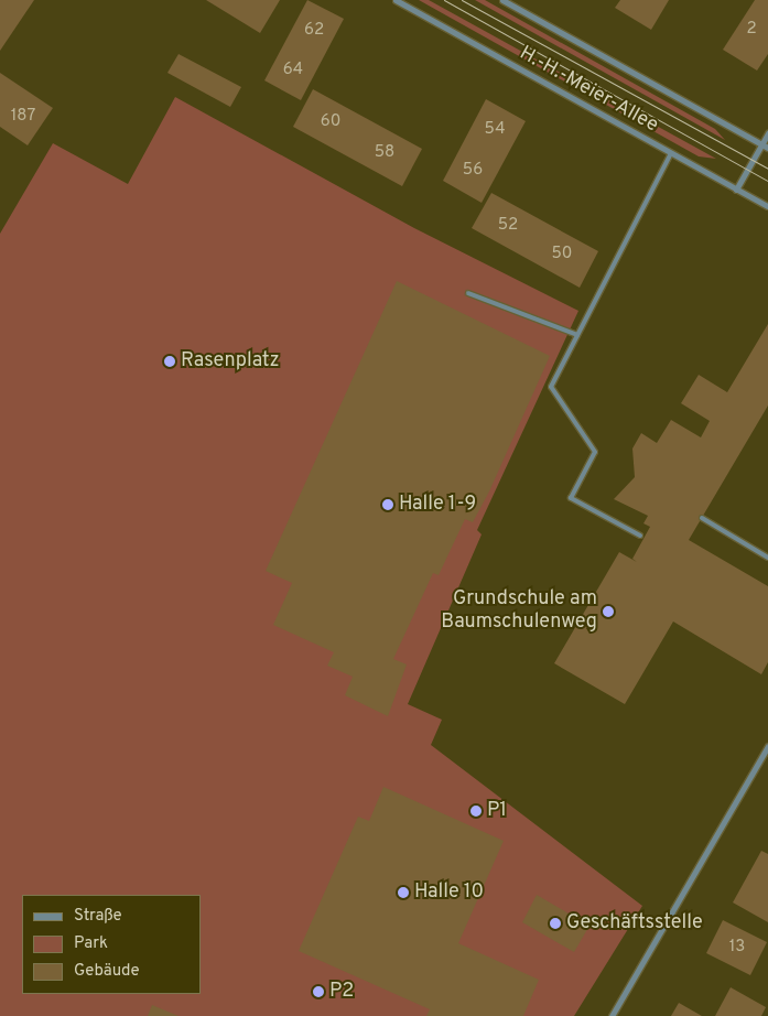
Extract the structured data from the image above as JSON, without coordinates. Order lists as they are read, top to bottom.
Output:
{
  "streets": {
    "street": ["H.-H.-Meier-Allee"]
  },
  "places": [
    "Rasenplatz",
    "Halle 1-9",
    "Grundschule am Baumschulenweg",
    "P1",
    "Halle 10",
    "Geschäftsstelle",
    "P2"
  ],
  "house_numbers": [
    "2",
    "62",
    "64",
    "187",
    "60",
    "54",
    "58",
    "56",
    "52",
    "50",
    "13"
  ],
  "legend": ["Straße", "Park", "Gebäude"]
}
